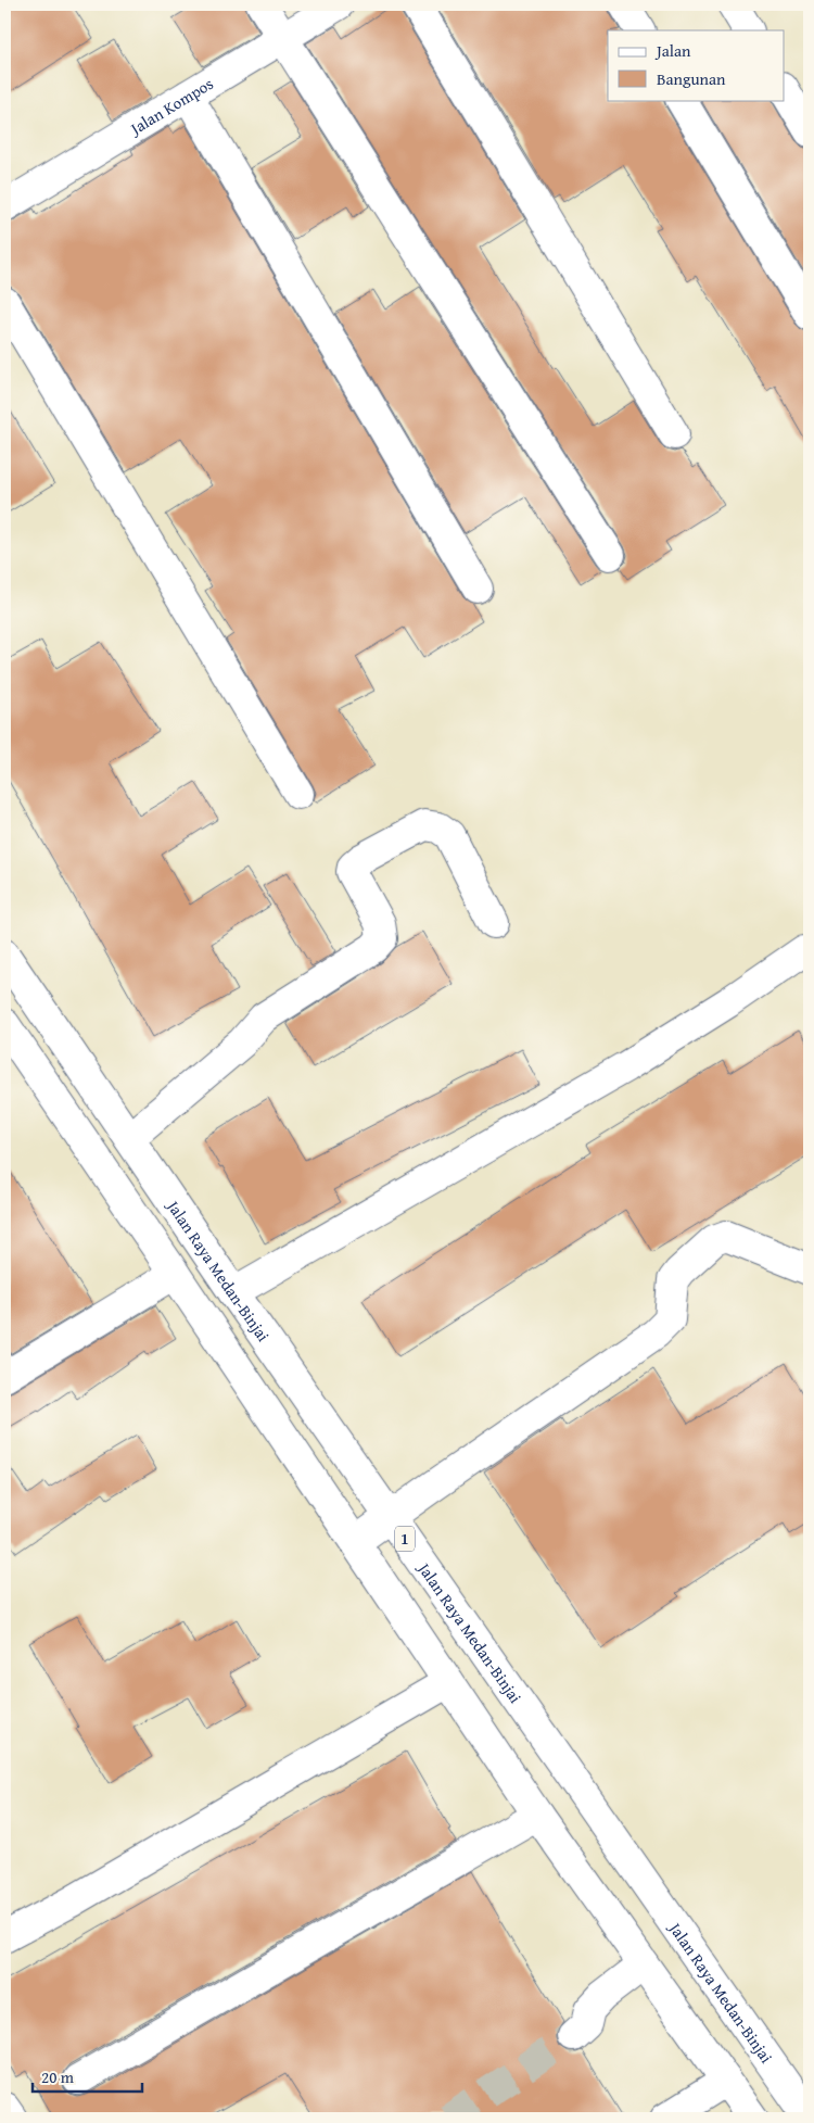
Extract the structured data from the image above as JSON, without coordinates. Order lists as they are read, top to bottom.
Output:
{
  "streets": {
    "main road": ["Jalan Kompos", "Jalan Raya Medan-Binjai", "1"]
  },
  "legend": ["Jalan", "Bangunan"],
  "scale_bar": "20 m"
}
